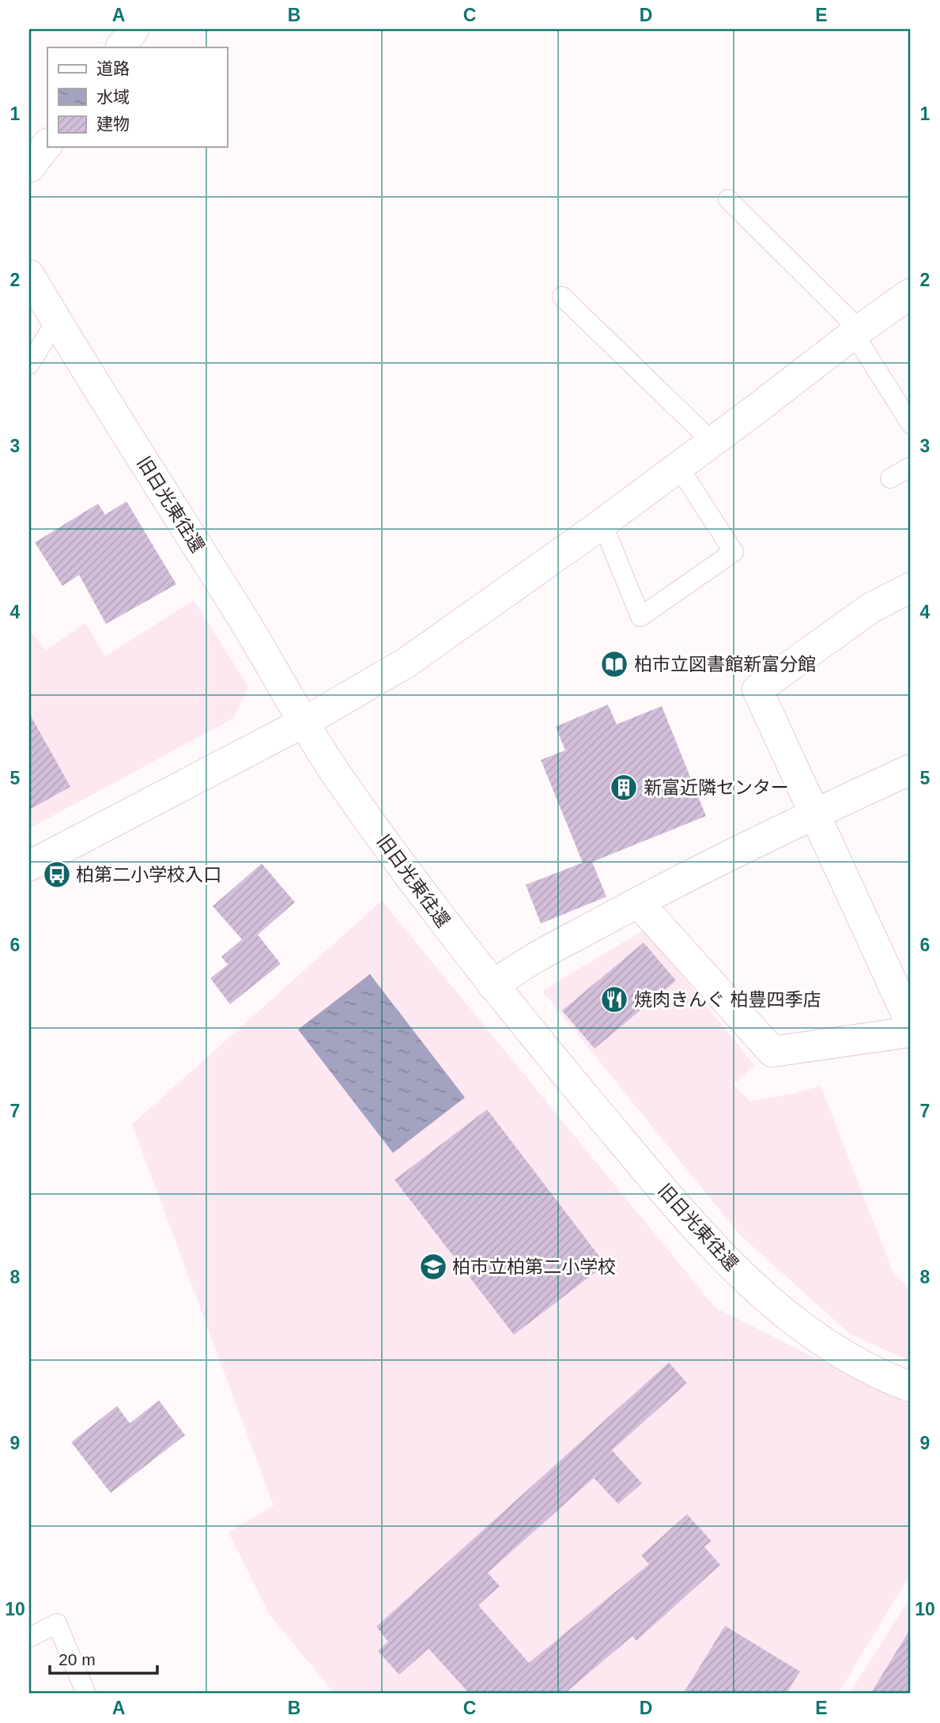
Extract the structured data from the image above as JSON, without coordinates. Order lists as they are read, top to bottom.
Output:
{
  "streets": {
    "street": ["旧日光東往還"]
  },
  "places": {
    "library": ["柏市立図書館新富分館"],
    "building": ["新富近隣センター"],
    "bus stop": ["柏第二小学校入口"],
    "restaurant": ["焼肉きんぐ 柏豊四季店"],
    "school or university": ["柏市立柏第二小学校"]
  },
  "legend": ["道路", "水域", "建物"],
  "scale_bar": "20 m",
  "grid": {
    "columns": [
      "A",
      "B",
      "C",
      "D",
      "E"
    ],
    "rows": [
      "1",
      "2",
      "3",
      "4",
      "5",
      "6",
      "7",
      "8",
      "9",
      "10"
    ]
  }
}
